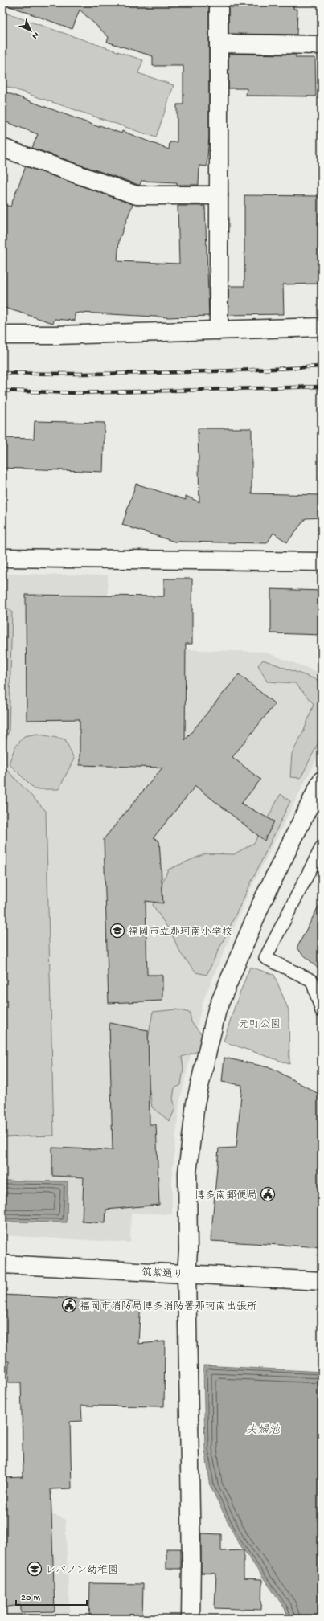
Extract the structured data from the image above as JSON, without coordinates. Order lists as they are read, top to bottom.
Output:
{
  "streets": {
    "street": ["筑紫通り"]
  },
  "water": ["夫婦池"],
  "parks": ["元町公園"],
  "places": {
    "school or university": ["福岡市立那珂南小学校", "レバノン幼稚園"],
    "public building": ["博多南郵便局", "福岡市消防局博多消防署那珂南出張所"]
  },
  "scale_bar": "20 m",
  "north": "bottom right"
}
